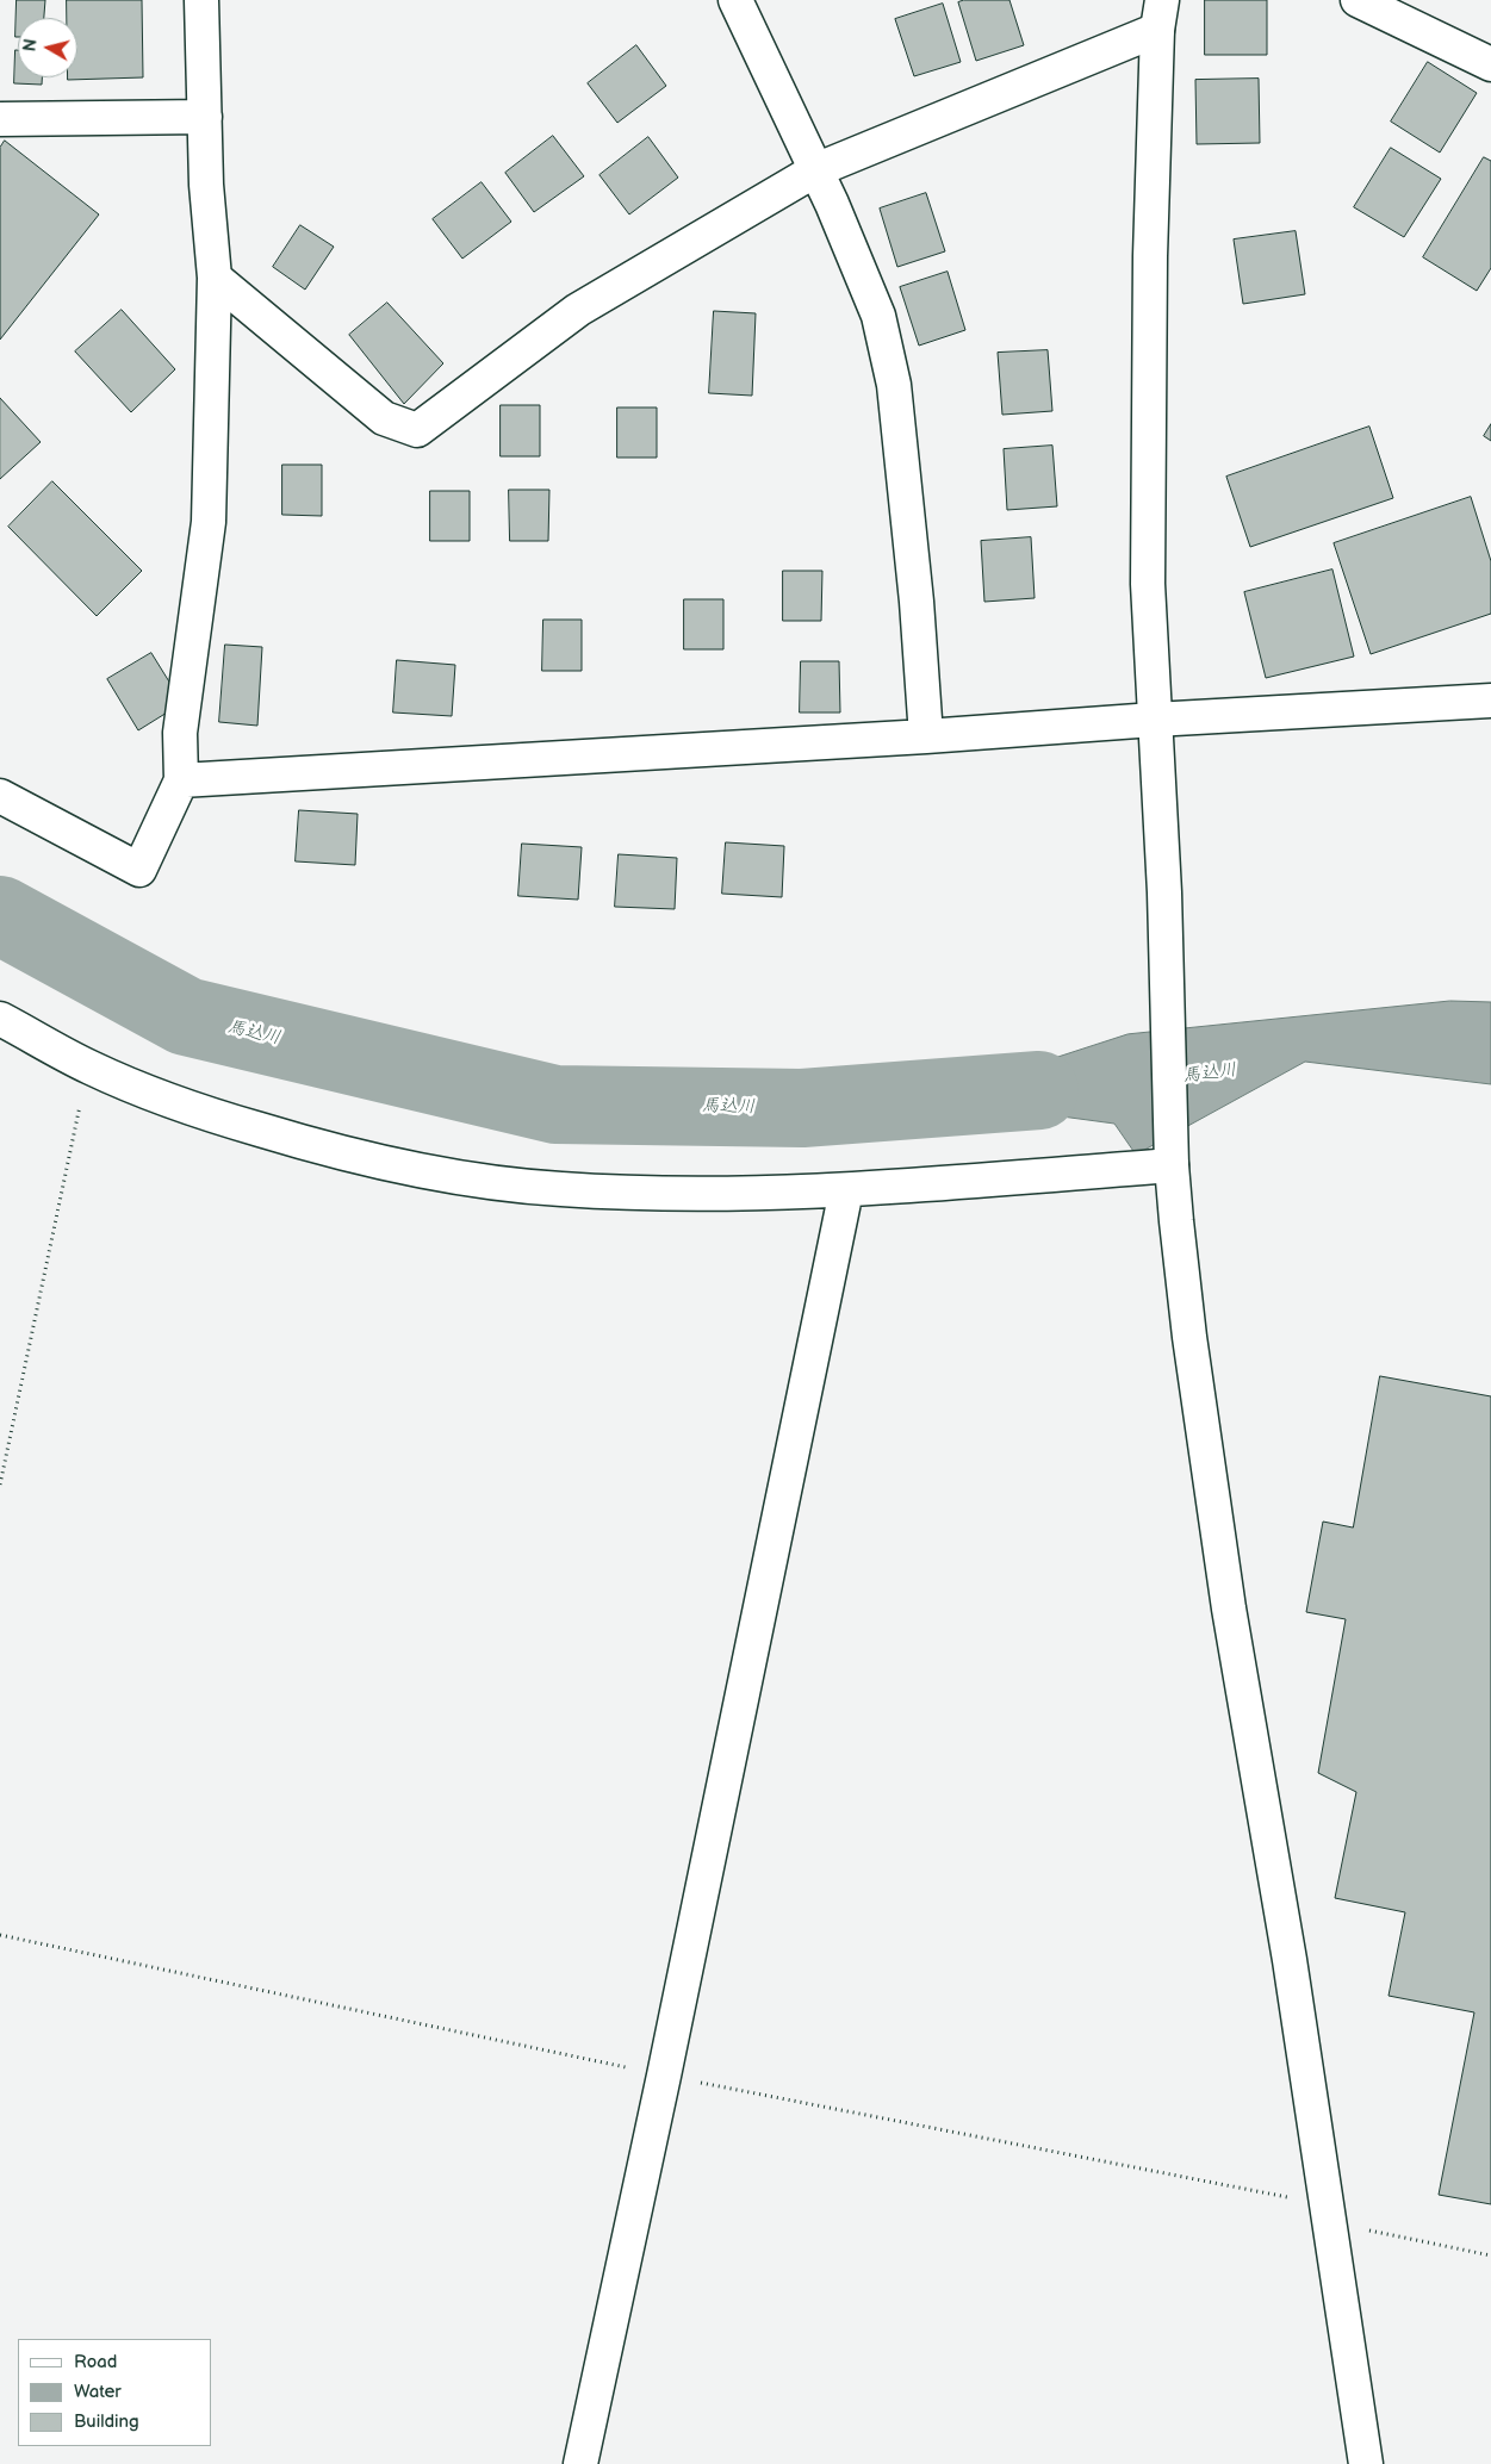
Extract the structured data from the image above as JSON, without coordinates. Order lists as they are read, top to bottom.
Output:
{
  "water": ["馬込川"],
  "legend": ["Road", "Water", "Building"],
  "north": "left"
}
